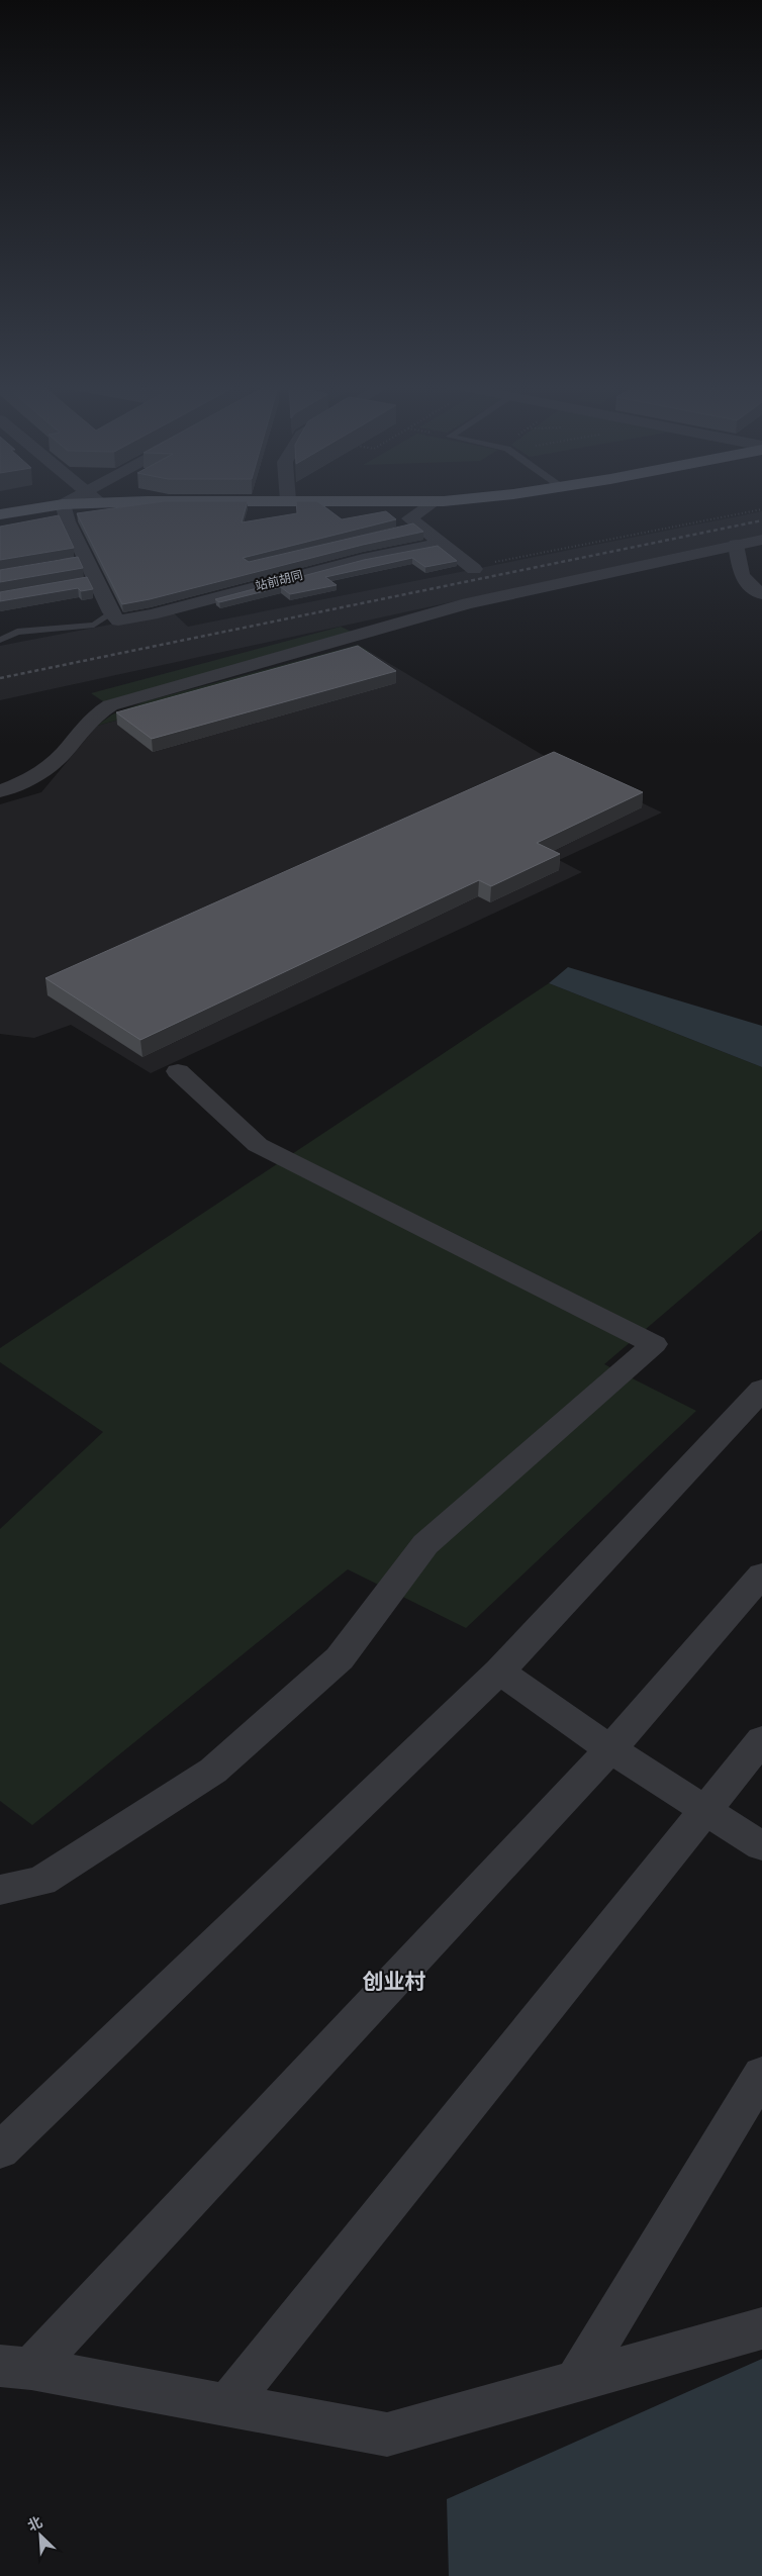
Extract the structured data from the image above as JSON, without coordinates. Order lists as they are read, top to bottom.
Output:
{
  "streets": {
    "street": ["站前胡同"]
  },
  "districts": ["创业村"],
  "north": "top left"
}
